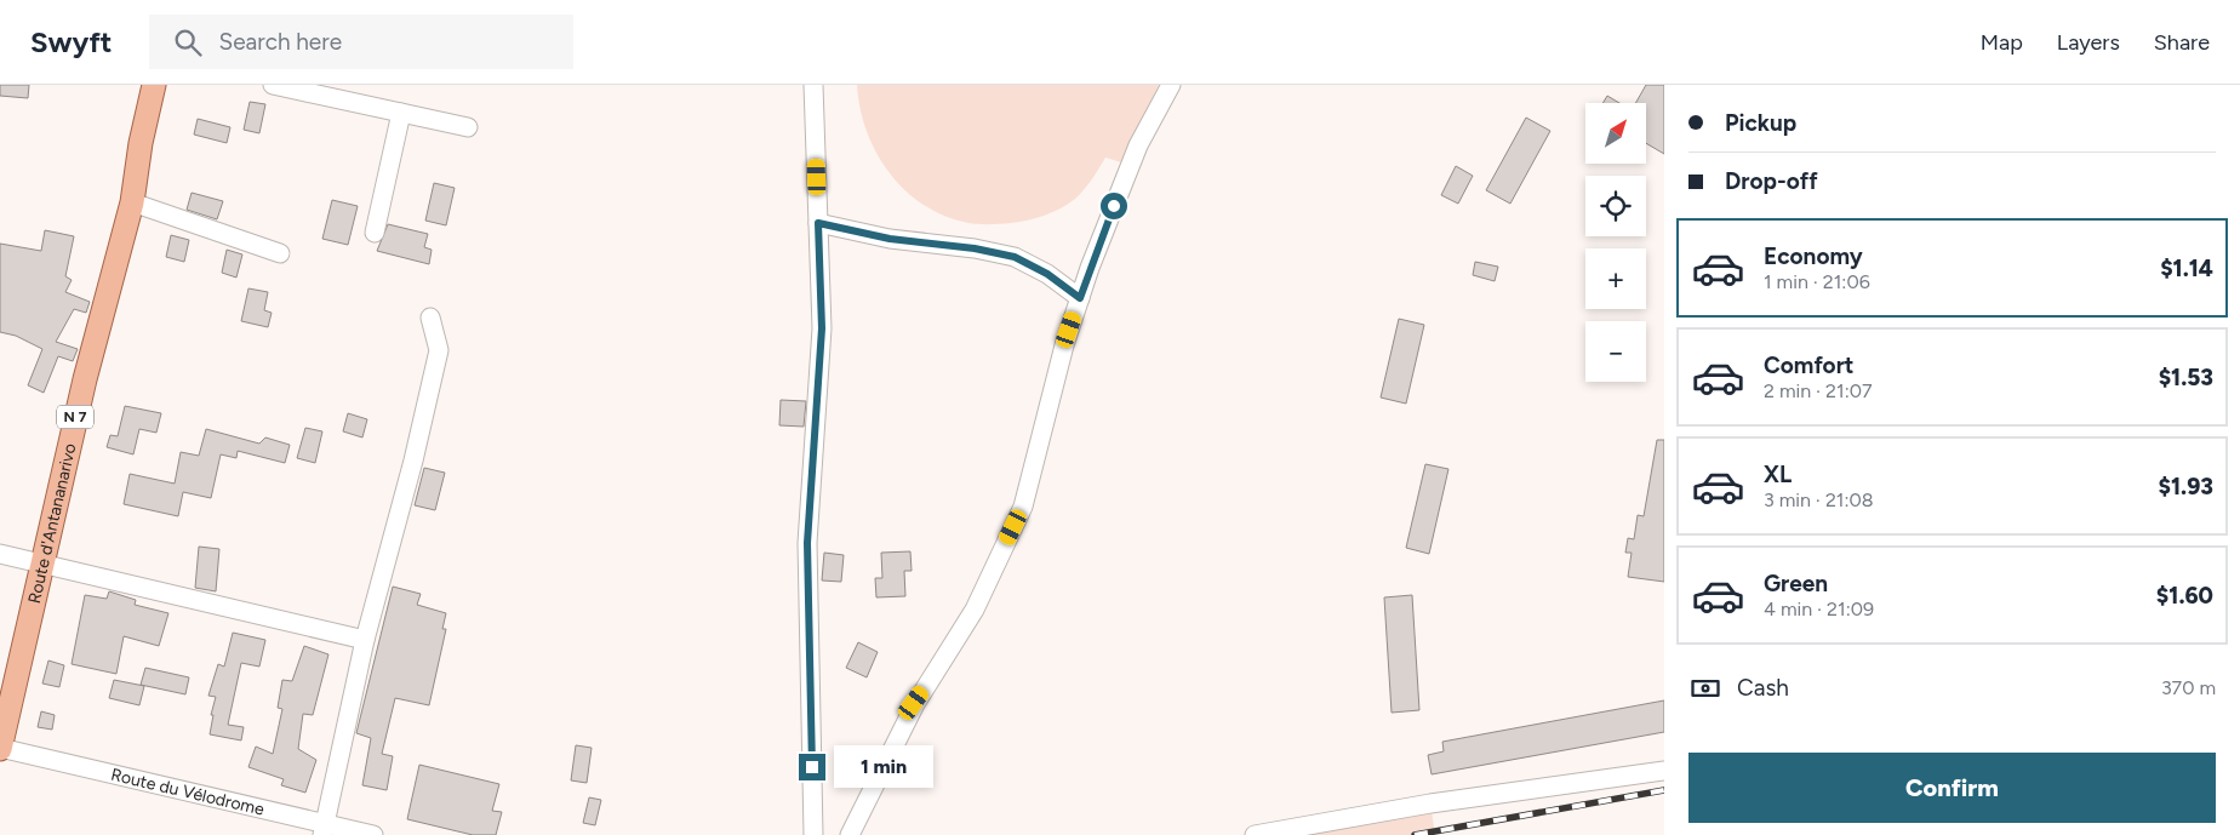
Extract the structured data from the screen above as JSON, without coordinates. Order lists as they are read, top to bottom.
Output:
{
  "streets": {
    "main road": ["N 7", "Route d'Antananarivo"],
    "street": ["Route du Vélodrome"]
  },
  "crossings": [
    ["Route d'Antananarivo", "Route du Vélodrome"]
  ],
  "north": "top right",
  "page": {
    "header": "Swyft",
    "search": "Search here",
    "nav": ["Map", "Layers", "Share"],
    "banner": ["Pickup", "Drop-off"],
    "map_buttons": ["+", "−"],
    "list": [
      {
        "name": "Economy",
        "note": "1 min · 21:06",
        "value": "$1.14"
      },
      {
        "name": "Comfort",
        "note": "2 min · 21:07",
        "value": "$1.53"
      },
      {
        "name": "XL",
        "note": "3 min · 21:08",
        "value": "$1.93"
      },
      {
        "name": "Green",
        "note": "4 min · 21:09",
        "value": "$1.60"
      }
    ],
    "pay": ["Cash", "370 m"],
    "buttons": "Confirm",
    "bubble": "1 min"
  }
}
